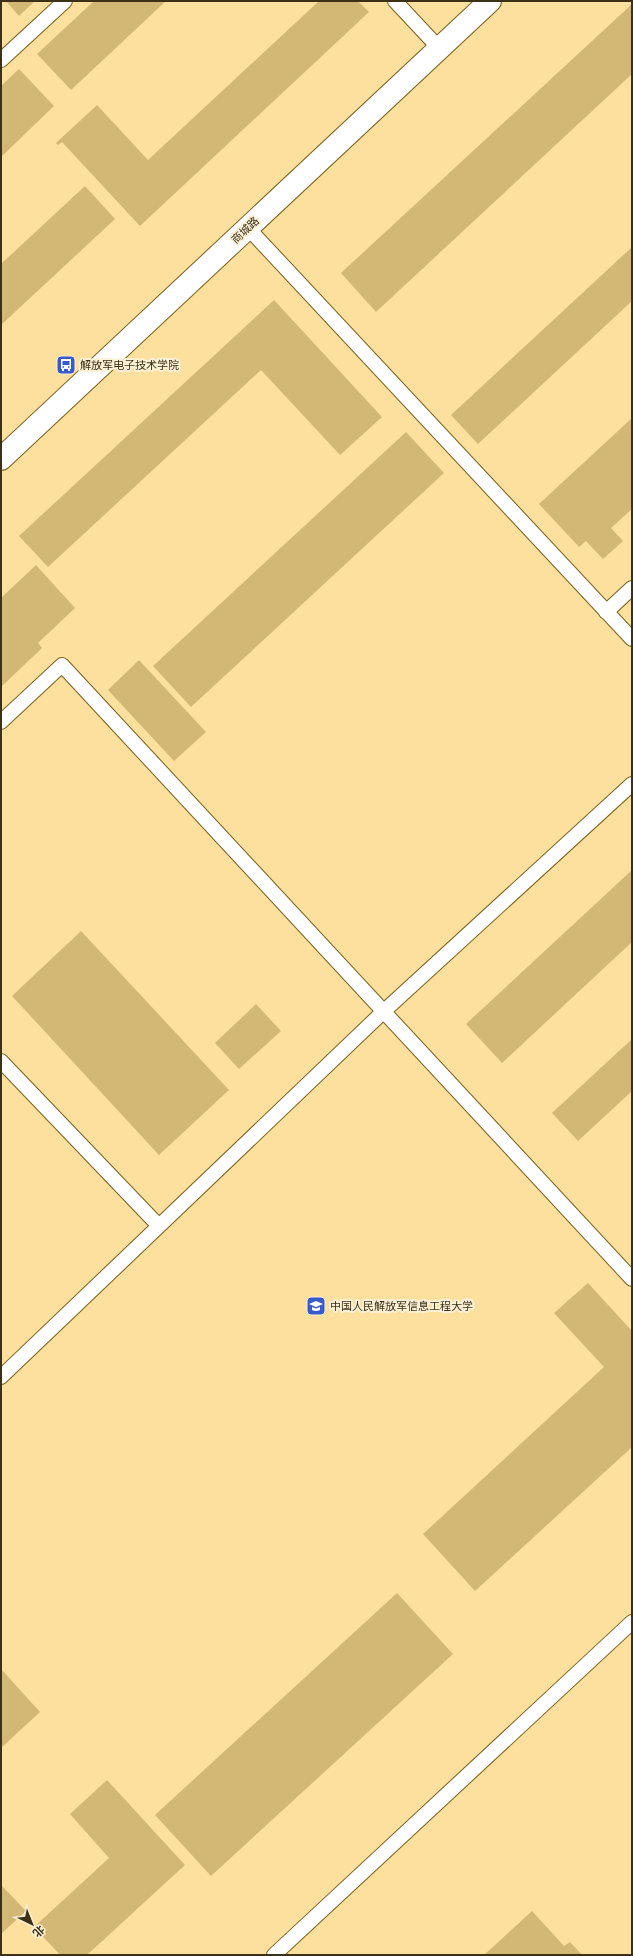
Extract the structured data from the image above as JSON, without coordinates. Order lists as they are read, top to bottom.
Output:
{
  "streets": {
    "street": ["商城路"]
  },
  "places": {
    "bus stop": ["解放军电子技术学院"],
    "school or university": ["中国人民解放军信息工程大学"]
  },
  "north": "bottom right"
}
